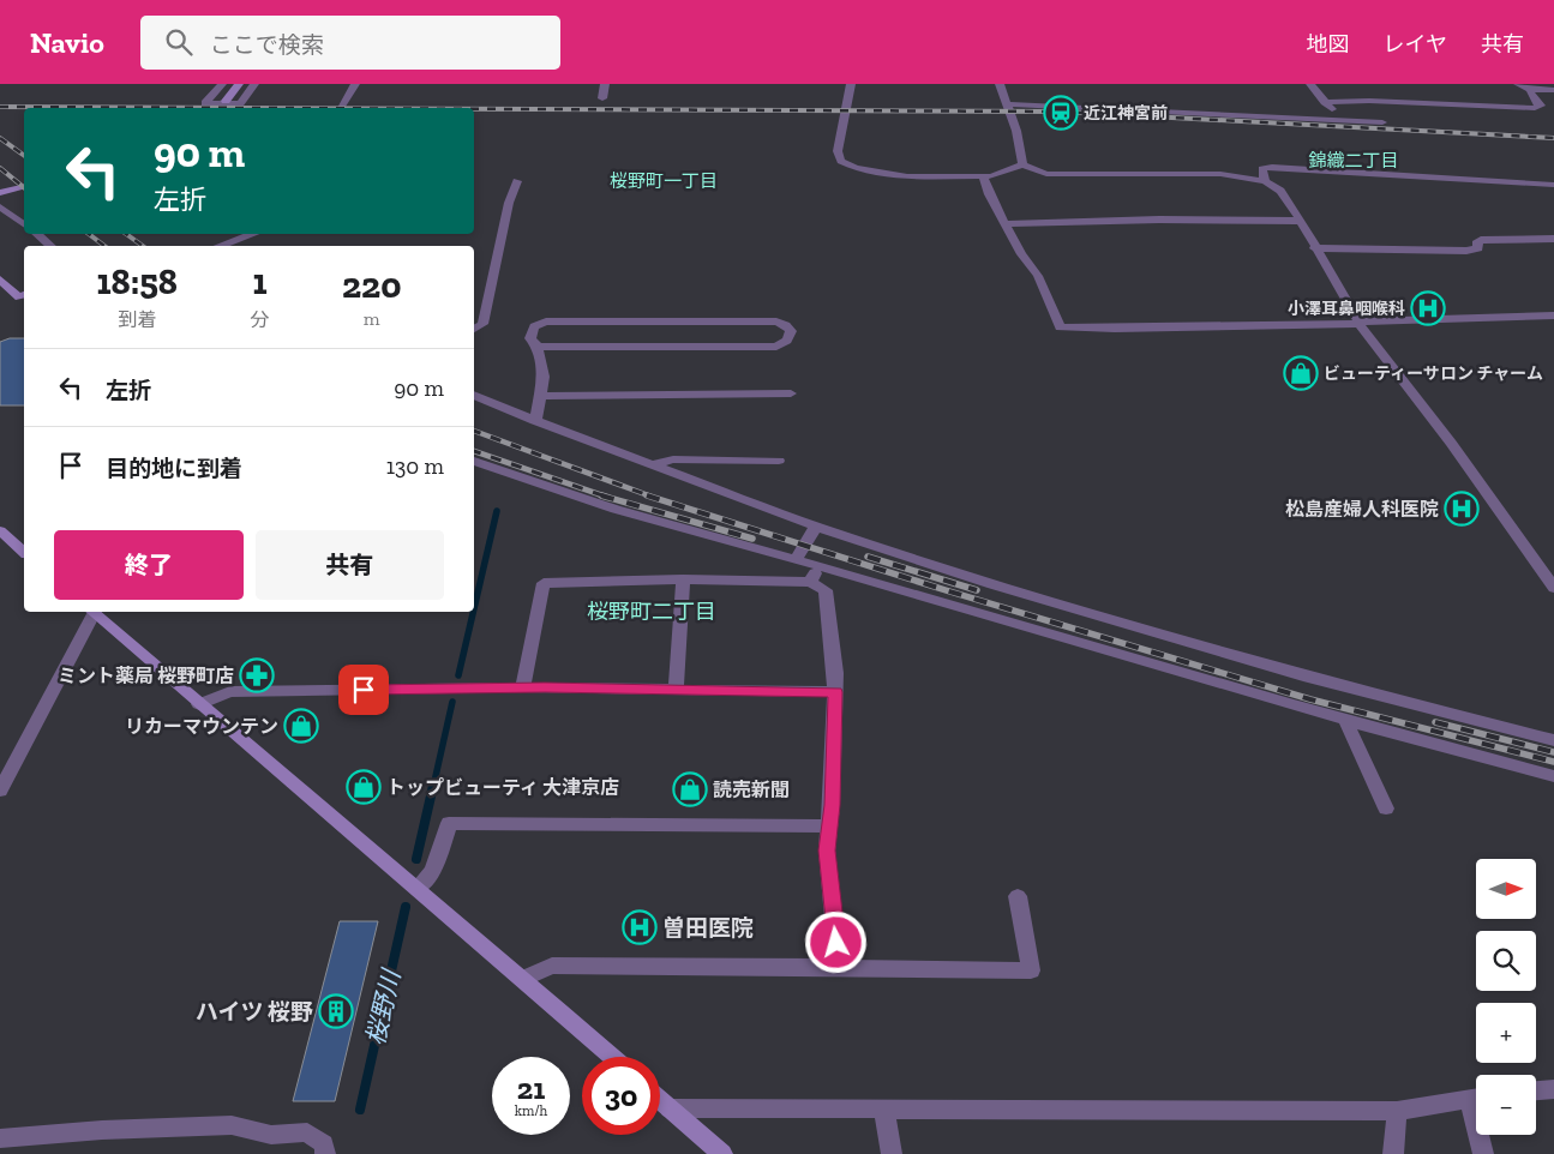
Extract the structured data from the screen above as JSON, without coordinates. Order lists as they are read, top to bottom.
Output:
{
  "districts": ["錦織二丁目", "桜野町一丁目", "桜野町二丁目"],
  "water": ["桜野川"],
  "places": {
    "station": ["近江神宮前"],
    "hospital": ["小澤耳鼻咽喉科", "松島産婦人科医院", "曽田医院"],
    "shop": [
      "ビューティーサロン チャーム",
      "リカーマウンテン",
      "トップビューティ 大津京店",
      "読売新聞"
    ],
    "pharmacy": ["ミント薬局 桜野町店"],
    "building": ["ハイツ 桜野"]
  },
  "north": "right",
  "page": {
    "header": "Navio",
    "search": "ここで検索",
    "nav": ["地図", "レイヤ", "共有"],
    "turn": ["90 m", "左折"],
    "eta": [
      "18:58",
      "到着",
      "1",
      "分",
      "220",
      "m"
    ],
    "list": [
      {
        "name": "左折",
        "value": "90 m"
      },
      {
        "name": "目的地に到着",
        "value": "130 m"
      }
    ],
    "buttons": ["終了", "共有"],
    "map_buttons": ["+", "−"],
    "speed": "21 km/h",
    "limit": "30"
  }
}
